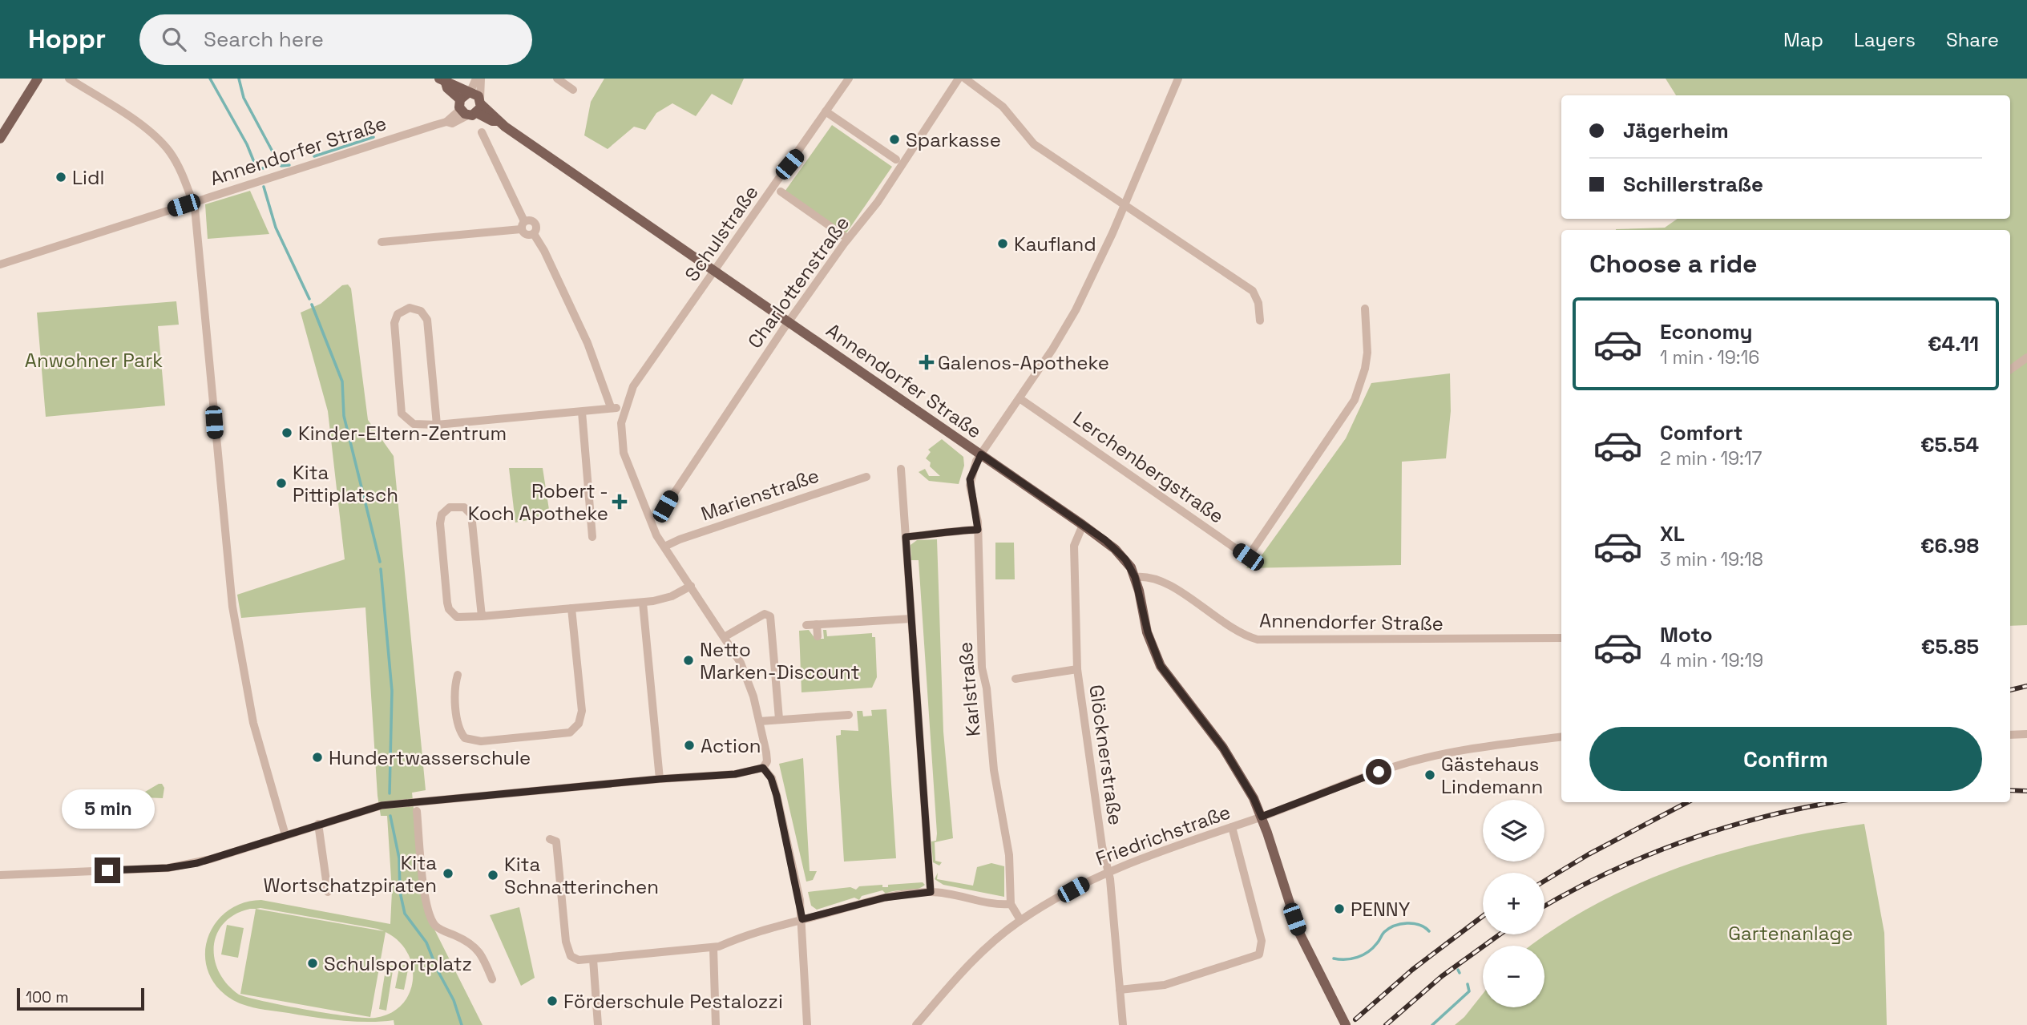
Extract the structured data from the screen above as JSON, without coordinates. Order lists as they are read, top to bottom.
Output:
{
  "streets": {
    "main road": ["Annendorfer Straße"],
    "street": [
      "Schulstraße",
      "Charlottenstraße",
      "Lerchenbergstraße",
      "Marienstraße",
      "Karlstraße",
      "Glöcknerstraße",
      "Friedrichstraße"
    ]
  },
  "crossings": [
    ["Annendorfer Straße", "Schulstraße"],
    ["Annendorfer Straße", "Charlottenstraße"],
    ["Annendorfer Straße", "Karlstraße"],
    ["Annendorfer Straße", "Glöcknerstraße"],
    ["Schulstraße", "Marienstraße"],
    ["Karlstraße", "Friedrichstraße"],
    ["Glöcknerstraße", "Friedrichstraße"]
  ],
  "parks": ["Anwohner Park", "Gartenanlage"],
  "places": {
    "other": [
      "Sparkasse",
      "Lidl",
      "Kaufland",
      "Kinder-Eltern-Zentrum",
      "Kita Pittiplatsch",
      "Netto Marken-Discount",
      "Action",
      "Hundertwasserschule",
      "Gästehaus Lindemann",
      "Kita Wortschatzpiraten",
      "Kita Schnatterinchen",
      "PENNY",
      "Schulsportplatz",
      "Förderschule Pestalozzi"
    ],
    "health": ["Galenos-Apotheke", "Robert - Koch Apotheke"]
  },
  "scale_bar": "100 m",
  "page": {
    "header": "Hoppr",
    "search": "Search here",
    "nav": ["Map", "Layers", "Share"],
    "banner": ["Jägerheim", "Schillerstraße"],
    "heading": "Choose a ride",
    "list": [
      {
        "name": "Economy",
        "note": "1 min · 19:16",
        "value": "€4.11"
      },
      {
        "name": "Comfort",
        "note": "2 min · 19:17",
        "value": "€5.54"
      },
      {
        "name": "XL",
        "note": "3 min · 19:18",
        "value": "€6.98"
      },
      {
        "name": "Moto",
        "note": "4 min · 19:19",
        "value": "€5.85"
      }
    ],
    "buttons": "Confirm",
    "bubble": "5 min",
    "map_buttons": ["+", "−"],
    "scale": "100 m"
  }
}
